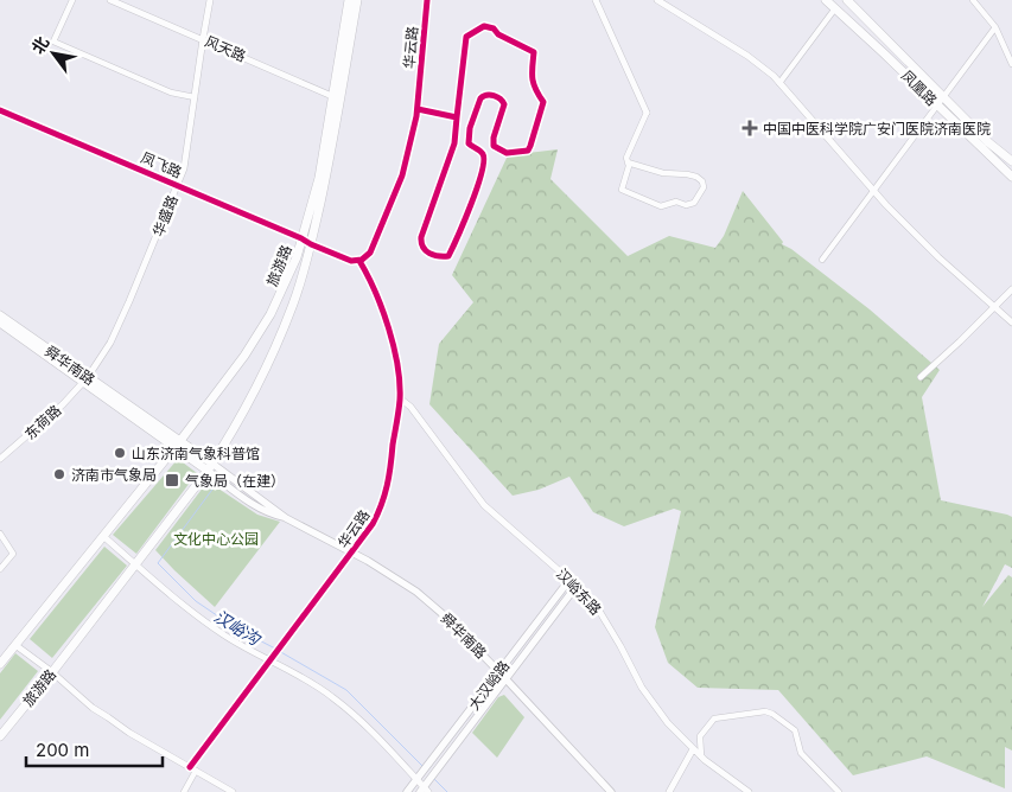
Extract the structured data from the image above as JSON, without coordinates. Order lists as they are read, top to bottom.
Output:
{
  "streets": {
    "main road": [
      "凤凰路",
      "旅游路",
      "舜华南路",
      "大汉峪路"
    ],
    "street": [
      "华云路",
      "风天路",
      "凤飞路",
      "华盛路",
      "东荷路",
      "汉峪东路"
    ]
  },
  "crossings": [
    ["华云路", "舜华南路"],
    ["华云路", "汉峪东路"],
    ["风天路", "华盛路"],
    ["风天路", "旅游路"],
    ["凤飞路", "华盛路"],
    ["凤飞路", "旅游路"],
    ["华盛路", "舜华南路"],
    ["华盛路", "东荷路"],
    ["旅游路", "舜华南路"],
    ["舜华南路", "东荷路"],
    ["舜华南路", "大汉峪路"],
    ["汉峪东路", "大汉峪路"]
  ],
  "water": ["汉峪沟"],
  "parks": ["文化中心公园"],
  "places": {
    "health": ["中国中医科学院广安门医院济南医院"],
    "other": ["山东济南气象科普馆", "济南市气象局"],
    "transit": ["气象局（在建）"]
  },
  "scale_bar": "200 m",
  "north": "top left"
}
